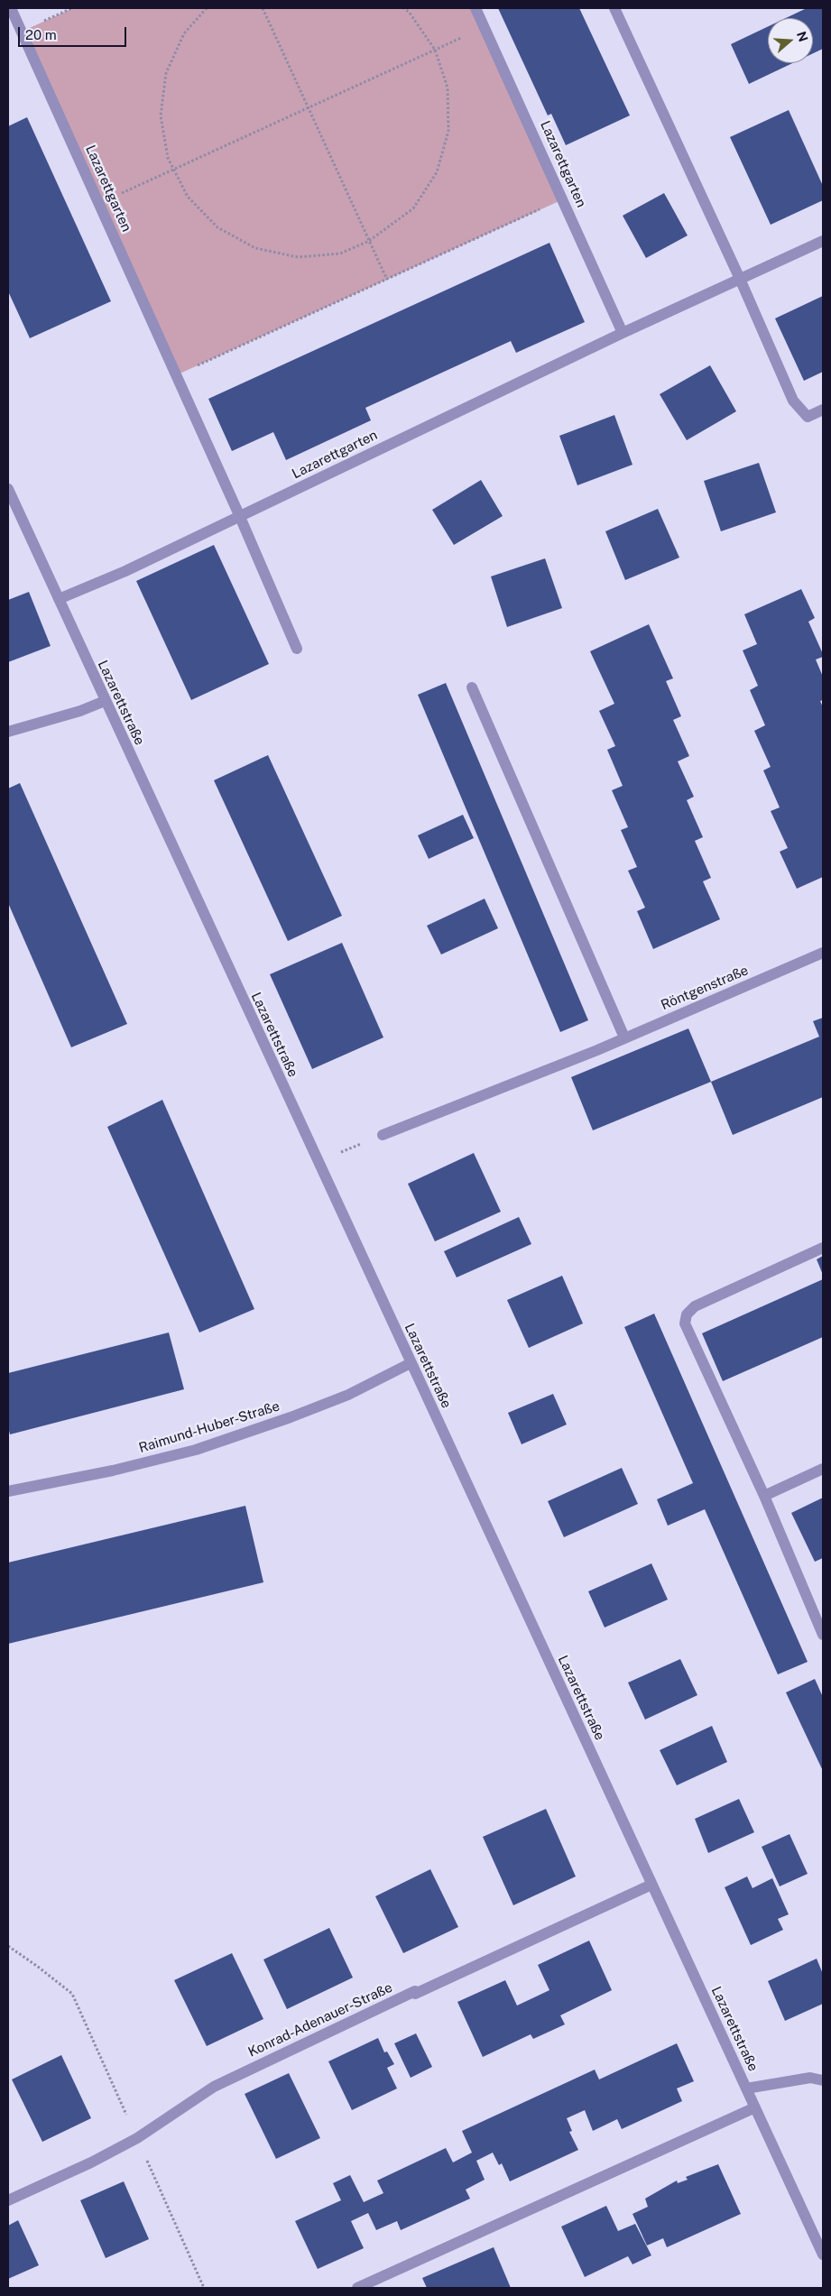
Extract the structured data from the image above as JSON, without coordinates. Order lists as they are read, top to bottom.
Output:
{
  "streets": {
    "street": [
      "Lazarettgarten",
      "Lazarettstraße",
      "Röntgenstraße",
      "Raimund-Huber-Straße",
      "Konrad-Adenauer-Straße"
    ]
  },
  "crossings": [
    ["Lazarettgarten", "Lazarettstraße"],
    ["Lazarettstraße", "Raimund-Huber-Straße"],
    ["Lazarettstraße", "Konrad-Adenauer-Straße"]
  ],
  "scale_bar": "20 m",
  "north": "right"
}
